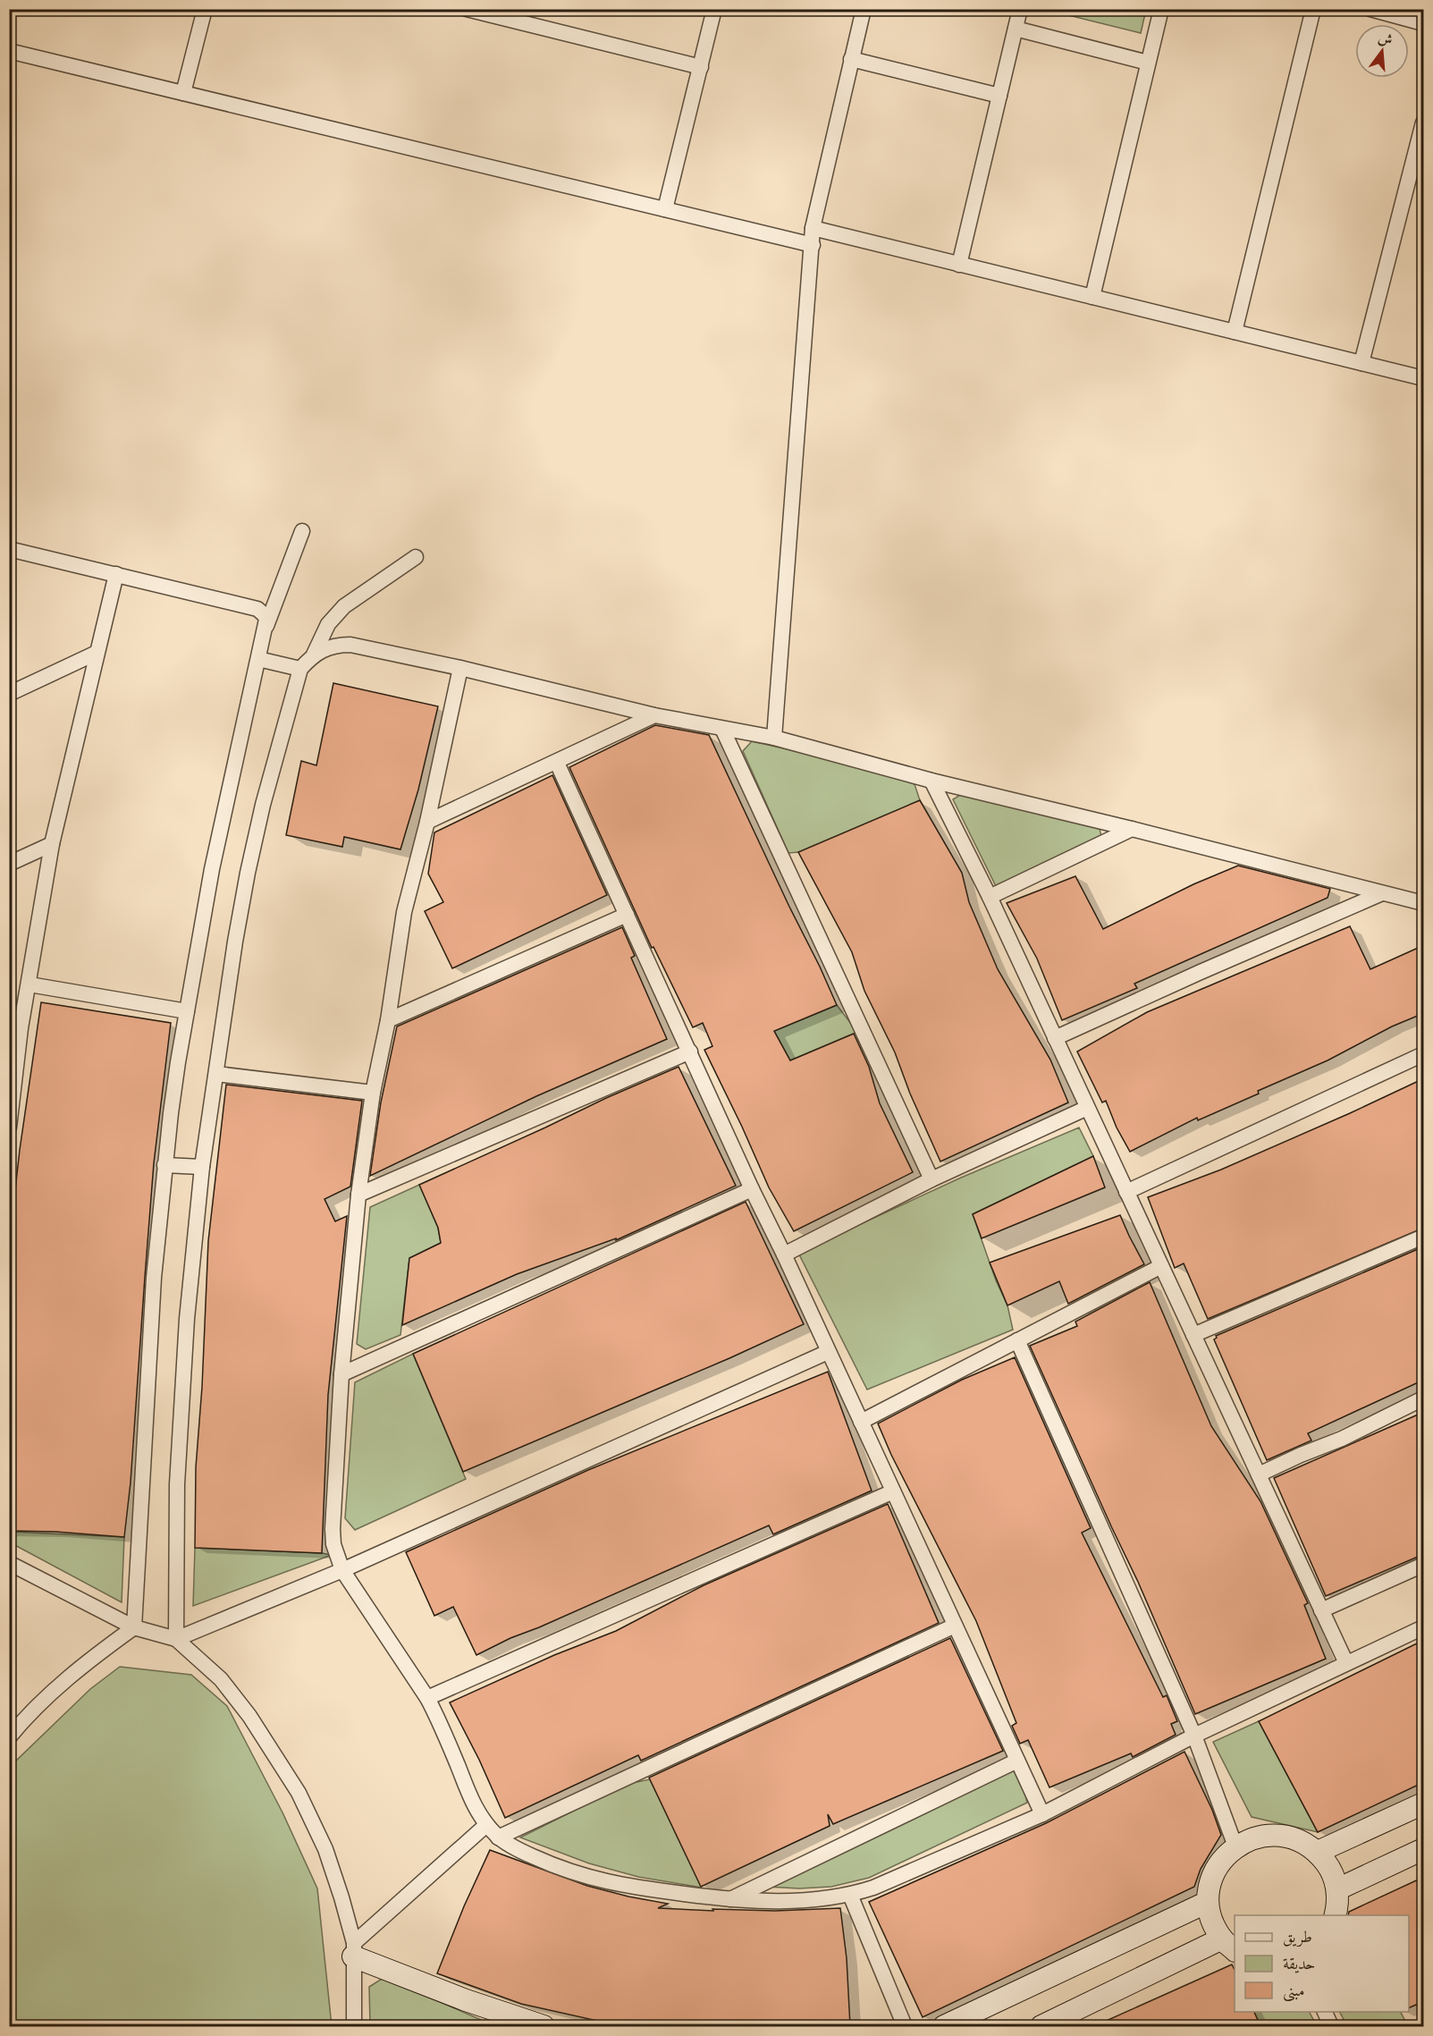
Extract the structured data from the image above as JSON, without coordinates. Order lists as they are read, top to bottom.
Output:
{
  "legend": ["طريق", "حديقة", "مبنى"],
  "north": "top"
}
